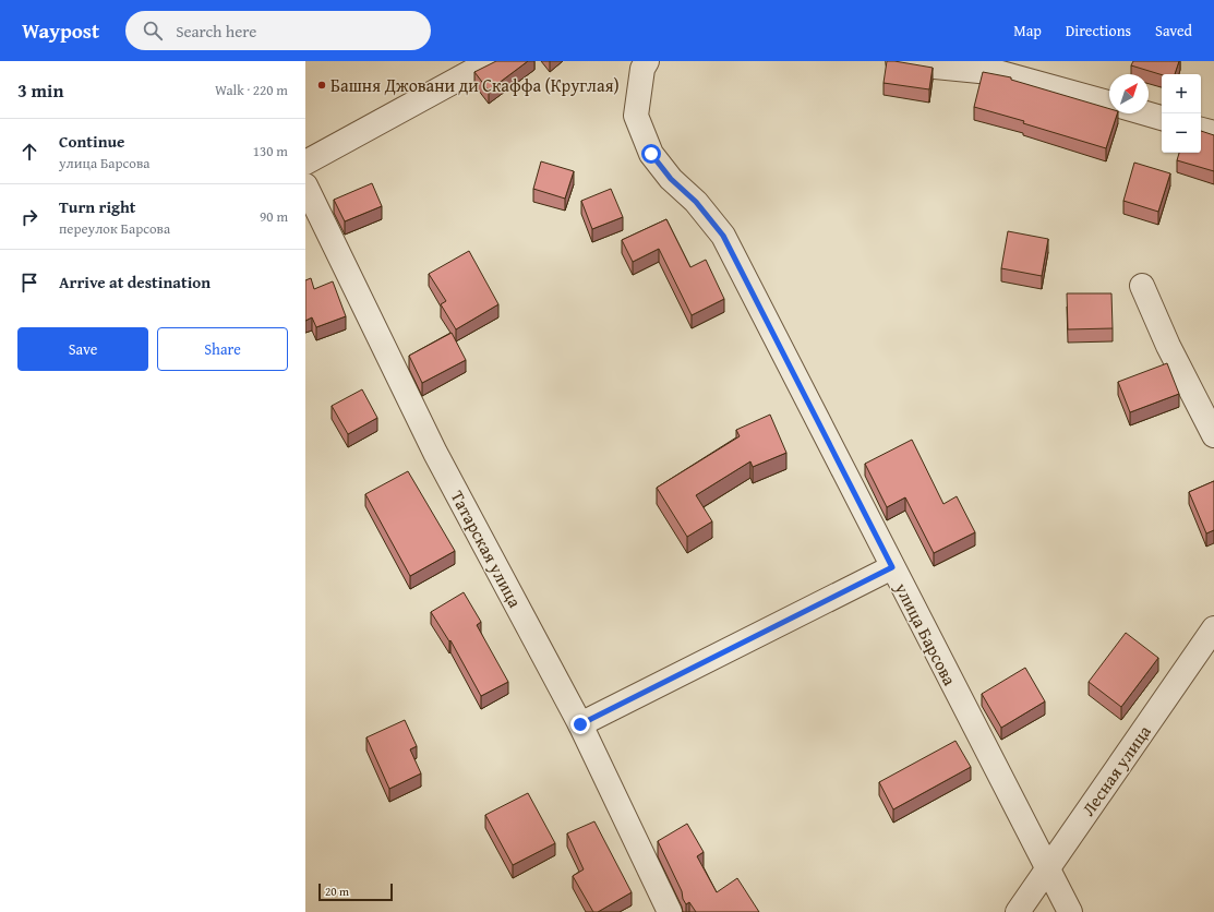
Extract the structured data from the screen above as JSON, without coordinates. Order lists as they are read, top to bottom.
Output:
{
  "streets": {
    "street": ["Татарская улица", "улица Барсова", "Лесная улица"]
  },
  "crossings": [
    ["улица Барсова", "Лесная улица"]
  ],
  "places": ["Башня Джовани ди Скаффа (Круглая)"],
  "scale_bar": "20 m",
  "north": "top right",
  "page": {
    "header": "Waypost",
    "search": "Search here",
    "nav": ["Map", "Directions", "Saved"],
    "heading": ["3 min", "Walk · 220 m"],
    "map_buttons": ["+", "−"],
    "list": [
      ["Continue", "улица Барсова", "130 m"],
      ["Turn right", "переулок Барсова", "90 m"],
      "Arrive at destination"
    ],
    "buttons": ["Save", "Share"],
    "scale": "20 m"
  }
}
